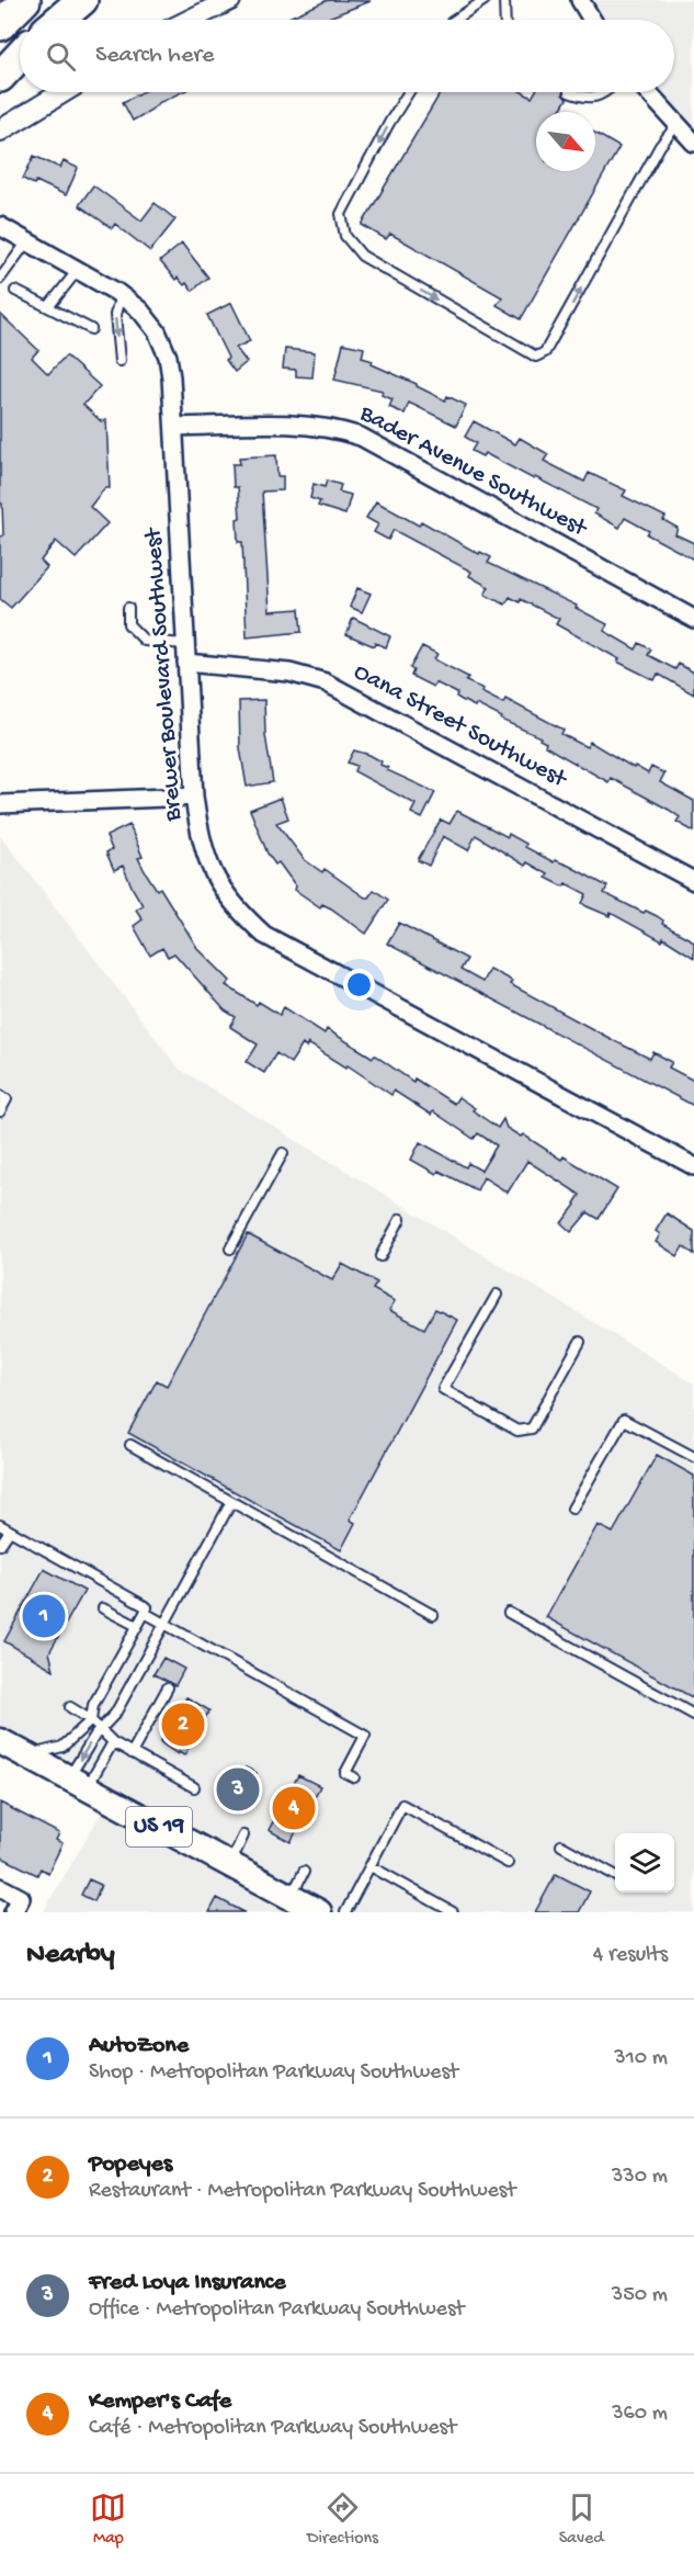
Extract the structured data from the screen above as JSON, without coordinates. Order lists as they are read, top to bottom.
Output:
{
  "streets": {
    "main road": ["US 19"],
    "street": ["Bader Avenue Southwest", "Brewer Boulevard Southwest", "Oana Street Southwest"]
  },
  "crossings": [
    ["Bader Avenue Southwest", "Brewer Boulevard Southwest"],
    ["Brewer Boulevard Southwest", "Oana Street Southwest"]
  ],
  "north": "bottom right",
  "page": {
    "search": "Search here",
    "pins": [
      "1",
      "2",
      "3",
      "4"
    ],
    "heading": ["Nearby", "4 results"],
    "list": [
      {
        "mark": "1",
        "name": "AutoZone",
        "note": "Shop · Metropolitan Parkway Southwest",
        "value": "310 m"
      },
      {
        "mark": "2",
        "name": "Popeyes",
        "note": "Restaurant · Metropolitan Parkway Southwest",
        "value": "330 m"
      },
      {
        "mark": "3",
        "name": "Fred Loya Insurance",
        "note": "Office · Metropolitan Parkway Southwest",
        "value": "350 m"
      },
      {
        "mark": "4",
        "name": "Kemper's Cafe",
        "note": "Café · Metropolitan Parkway Southwest",
        "value": "360 m"
      }
    ],
    "nav": ["Map", "Directions", "Saved"]
  }
}
